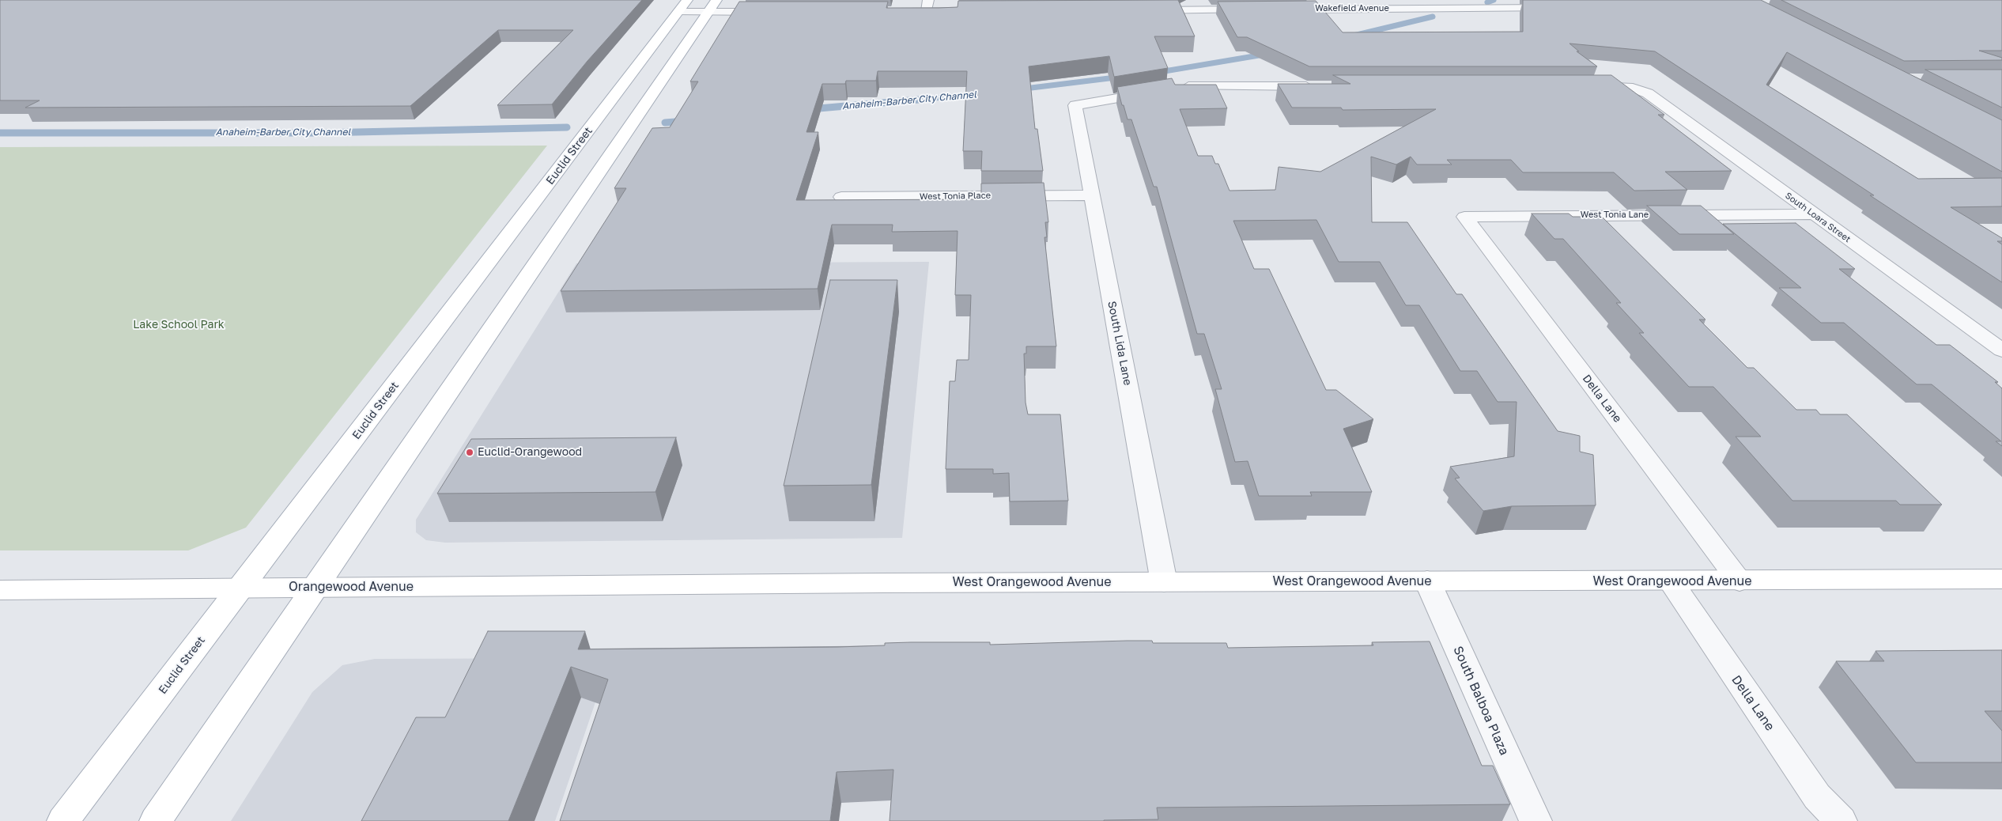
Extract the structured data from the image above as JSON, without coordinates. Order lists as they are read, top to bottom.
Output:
{
  "streets": {
    "main road": ["Euclid Street", "West Orangewood Avenue", "Orangewood Avenue"],
    "street": [
      "Wakefield Avenue",
      "West Tonia Place",
      "West Tonia Lane",
      "South Loara Street",
      "South Lida Lane",
      "Della Lane",
      "South Balboa Plaza"
    ]
  },
  "crossings": [
    ["Euclid Street", "Orangewood Avenue"],
    ["West Tonia Place", "South Lida Lane"],
    ["West Tonia Lane", "South Loara Street"],
    ["West Tonia Lane", "Della Lane"],
    ["South Lida Lane", "West Orangewood Avenue"],
    ["Della Lane", "West Orangewood Avenue"],
    ["West Orangewood Avenue", "Orangewood Avenue"],
    ["West Orangewood Avenue", "South Balboa Plaza"]
  ],
  "water": ["Anaheim-Barber City Channel"],
  "parks": ["Lake School Park"],
  "places": ["Euclid-Orangewood"]
}
